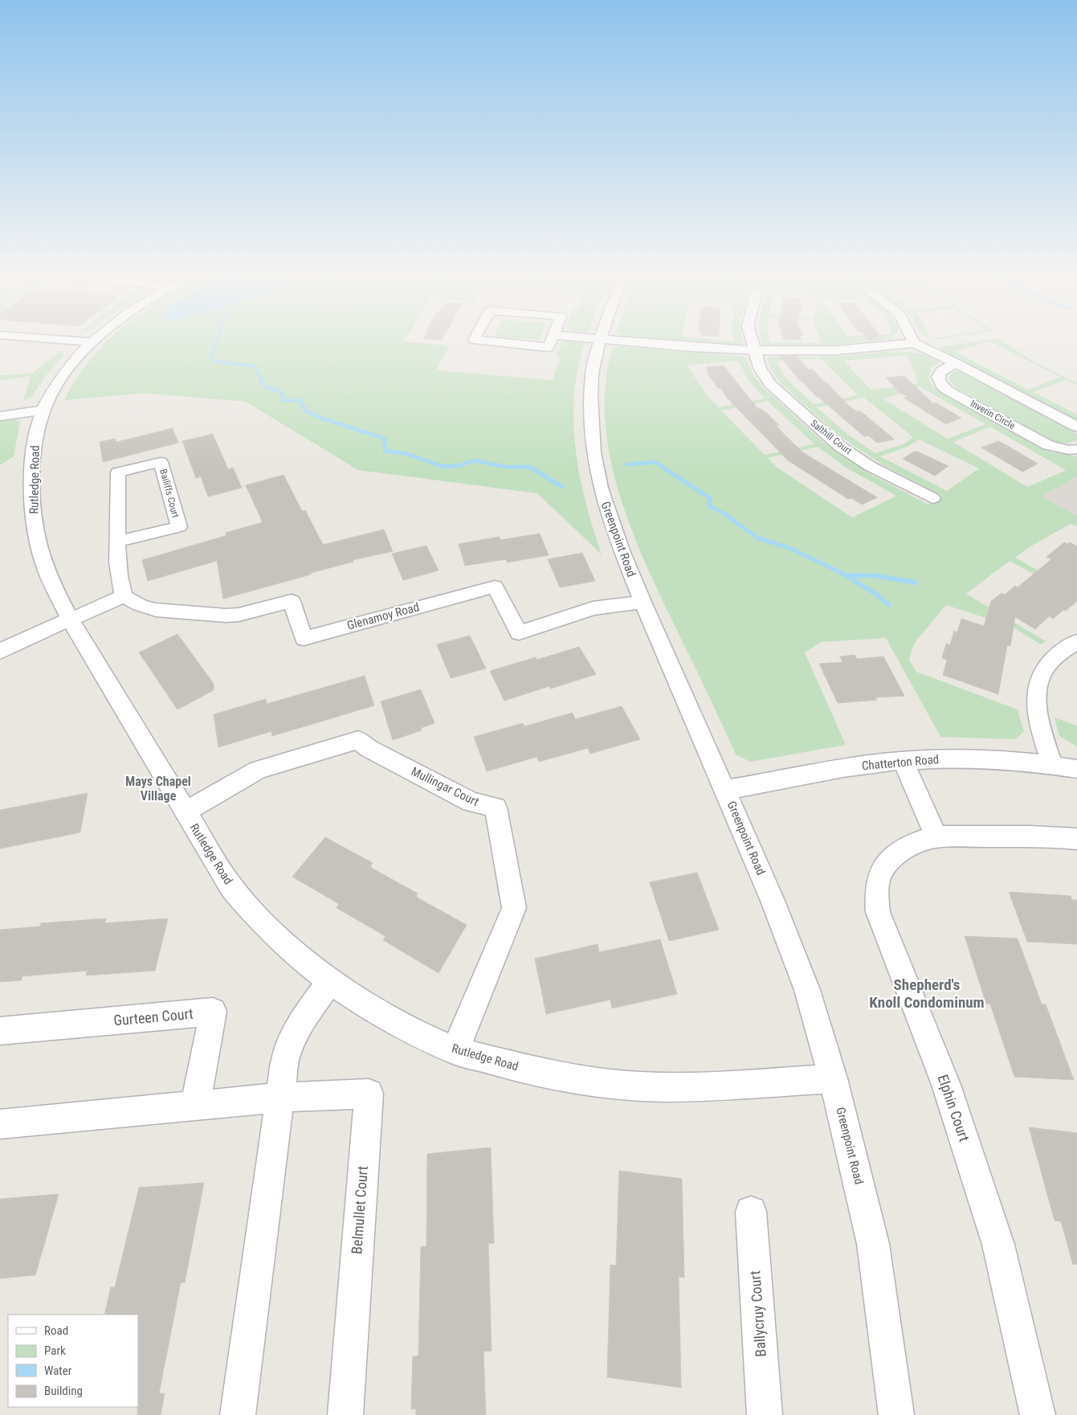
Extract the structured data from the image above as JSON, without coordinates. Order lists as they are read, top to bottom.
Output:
{
  "streets": {
    "street": [
      "Inverin Circle",
      "Salthill Court",
      "Rutledge Road",
      "Bailiffs Court",
      "Greenpoint Road",
      "Glenamoy Road",
      "Chatterton Road",
      "Mullingar Court",
      "Gurteen Court",
      "Elphin Court",
      "Belmullet Court",
      "Ballycruy Court"
    ]
  },
  "crossings": [
    ["Rutledge Road", "Greenpoint Road"],
    ["Rutledge Road", "Mullingar Court"],
    ["Bailiffs Court", "Glenamoy Road"],
    ["Greenpoint Road", "Glenamoy Road"],
    ["Greenpoint Road", "Chatterton Road"]
  ],
  "districts": ["Mays Chapel Village", "Shepherd's Knoll Condominum"],
  "legend": [
    "Road",
    "Park",
    "Water",
    "Building"
  ]
}
